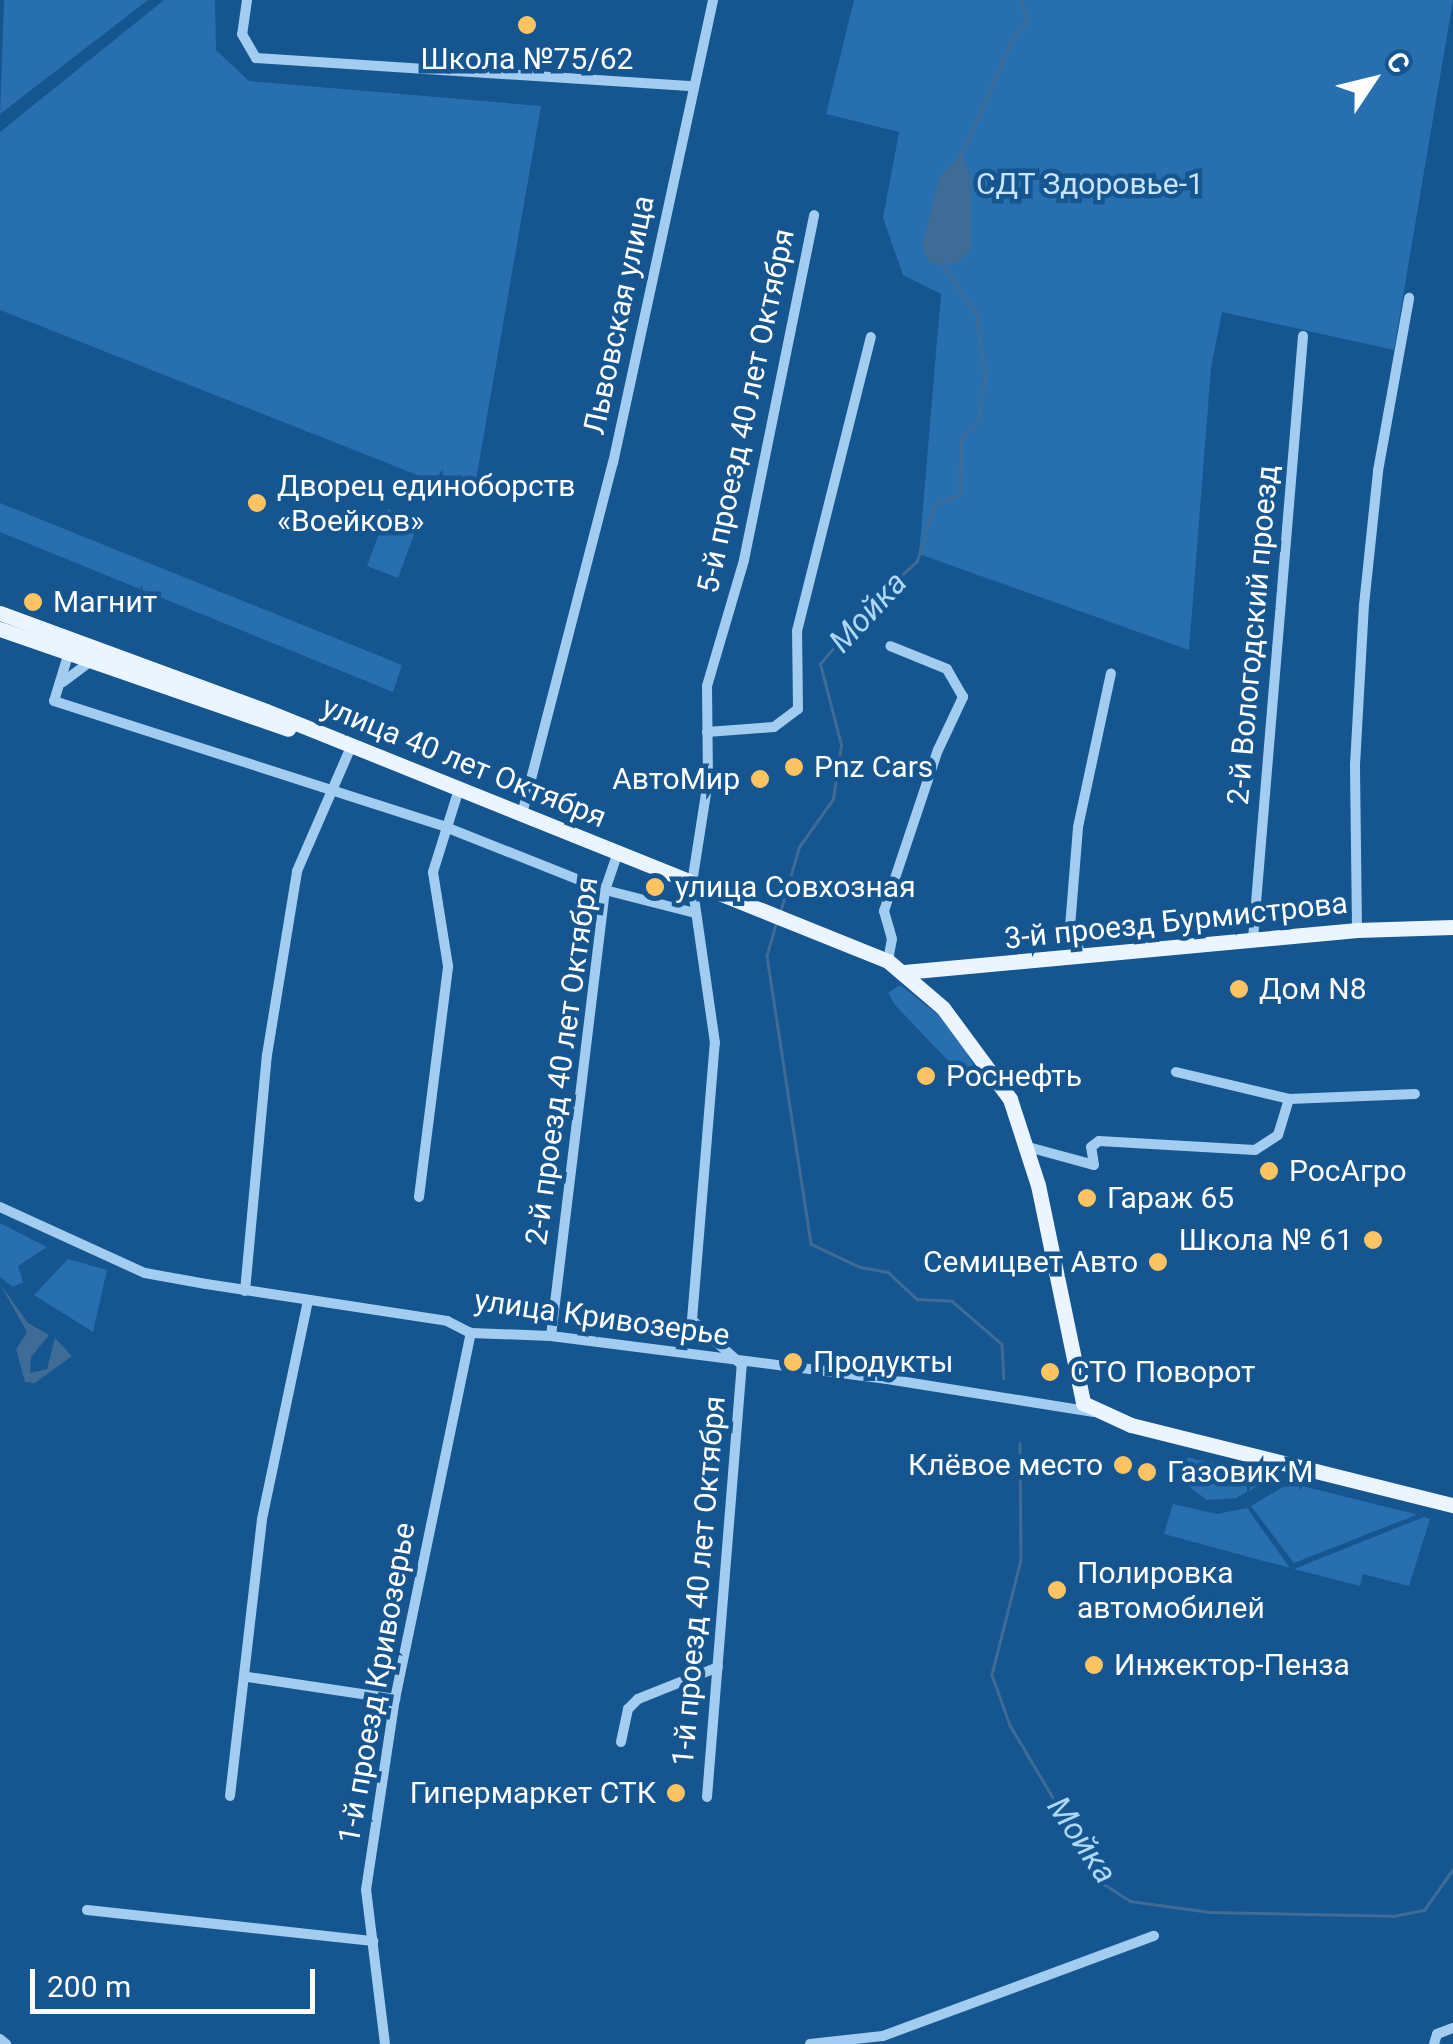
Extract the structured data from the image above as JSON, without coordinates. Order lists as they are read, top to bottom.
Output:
{
  "streets": {
    "main road": ["улица 40 лет Октября", "3-й проезд Бурмистрова", "улица Кривозерье"],
    "street": [
      "Львовская улица",
      "5-й проезд 40 лет Октября",
      "2-й Вологодский проезд",
      "2-й проезд 40 лет Октября",
      "1-й проезд 40 лет Октября",
      "1-й проезд Кривозерье"
    ]
  },
  "crossings": [
    ["Львовская улица", "улица 40 лет Октября"],
    ["5-й проезд 40 лет Октября", "улица 40 лет Октября"],
    ["5-й проезд 40 лет Октября", "1-й проезд 40 лет Октября"],
    ["2-й Вологодский проезд", "3-й проезд Бурмистрова"],
    ["улица 40 лет Октября", "3-й проезд Бурмистрова"],
    ["улица 40 лет Октября", "2-й проезд 40 лет Октября"],
    ["2-й проезд 40 лет Октября", "улица Кривозерье"],
    ["улица Кривозерье", "1-й проезд 40 лет Октября"],
    ["улица Кривозерье", "1-й проезд Кривозерье"]
  ],
  "water": ["Мойка"],
  "parks": ["СДТ Здоровье-1"],
  "places": [
    "Школа №75/62",
    "Дворец единоборств «Воейков»",
    "Магнит",
    "Pnz Cars",
    "АвтоМир",
    "улица Совхозная",
    "Дом N8",
    "Роснефть",
    "РосАгро",
    "Гараж 65",
    "Школа № 61",
    "Семицвет Авто",
    "Продукты",
    "СТО Поворот",
    "Клёвое место",
    "Газовик М",
    "Полировка автомобилей",
    "Инжектор-Пенза",
    "Гипермаркет СТК"
  ],
  "scale_bar": "200 m",
  "north": "top right"
}
